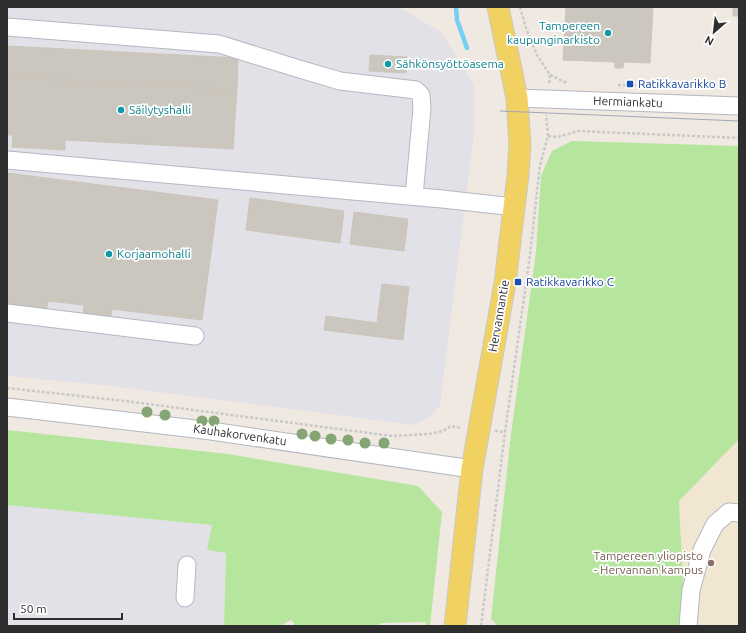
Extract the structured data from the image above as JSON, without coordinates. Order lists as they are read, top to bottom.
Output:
{
  "streets": {
    "main road": ["Hervannantie"],
    "street": ["Hermiankatu", "Kauhakorvenkatu"]
  },
  "crossings": [
    ["Hermiankatu", "Hervannantie"],
    ["Hervannantie", "Kauhakorvenkatu"]
  ],
  "places": {
    "other": [
      "Tampereen kaupunginarkisto",
      "Sähkönsyöttöasema",
      "Säilytyshalli",
      "Korjaamohalli",
      "Tampereen yliopisto - Hervannan kampus"
    ],
    "transit": ["Ratikkavarikko B", "Ratikkavarikko C"]
  },
  "scale_bar": "50 m",
  "north": "bottom left"
}
